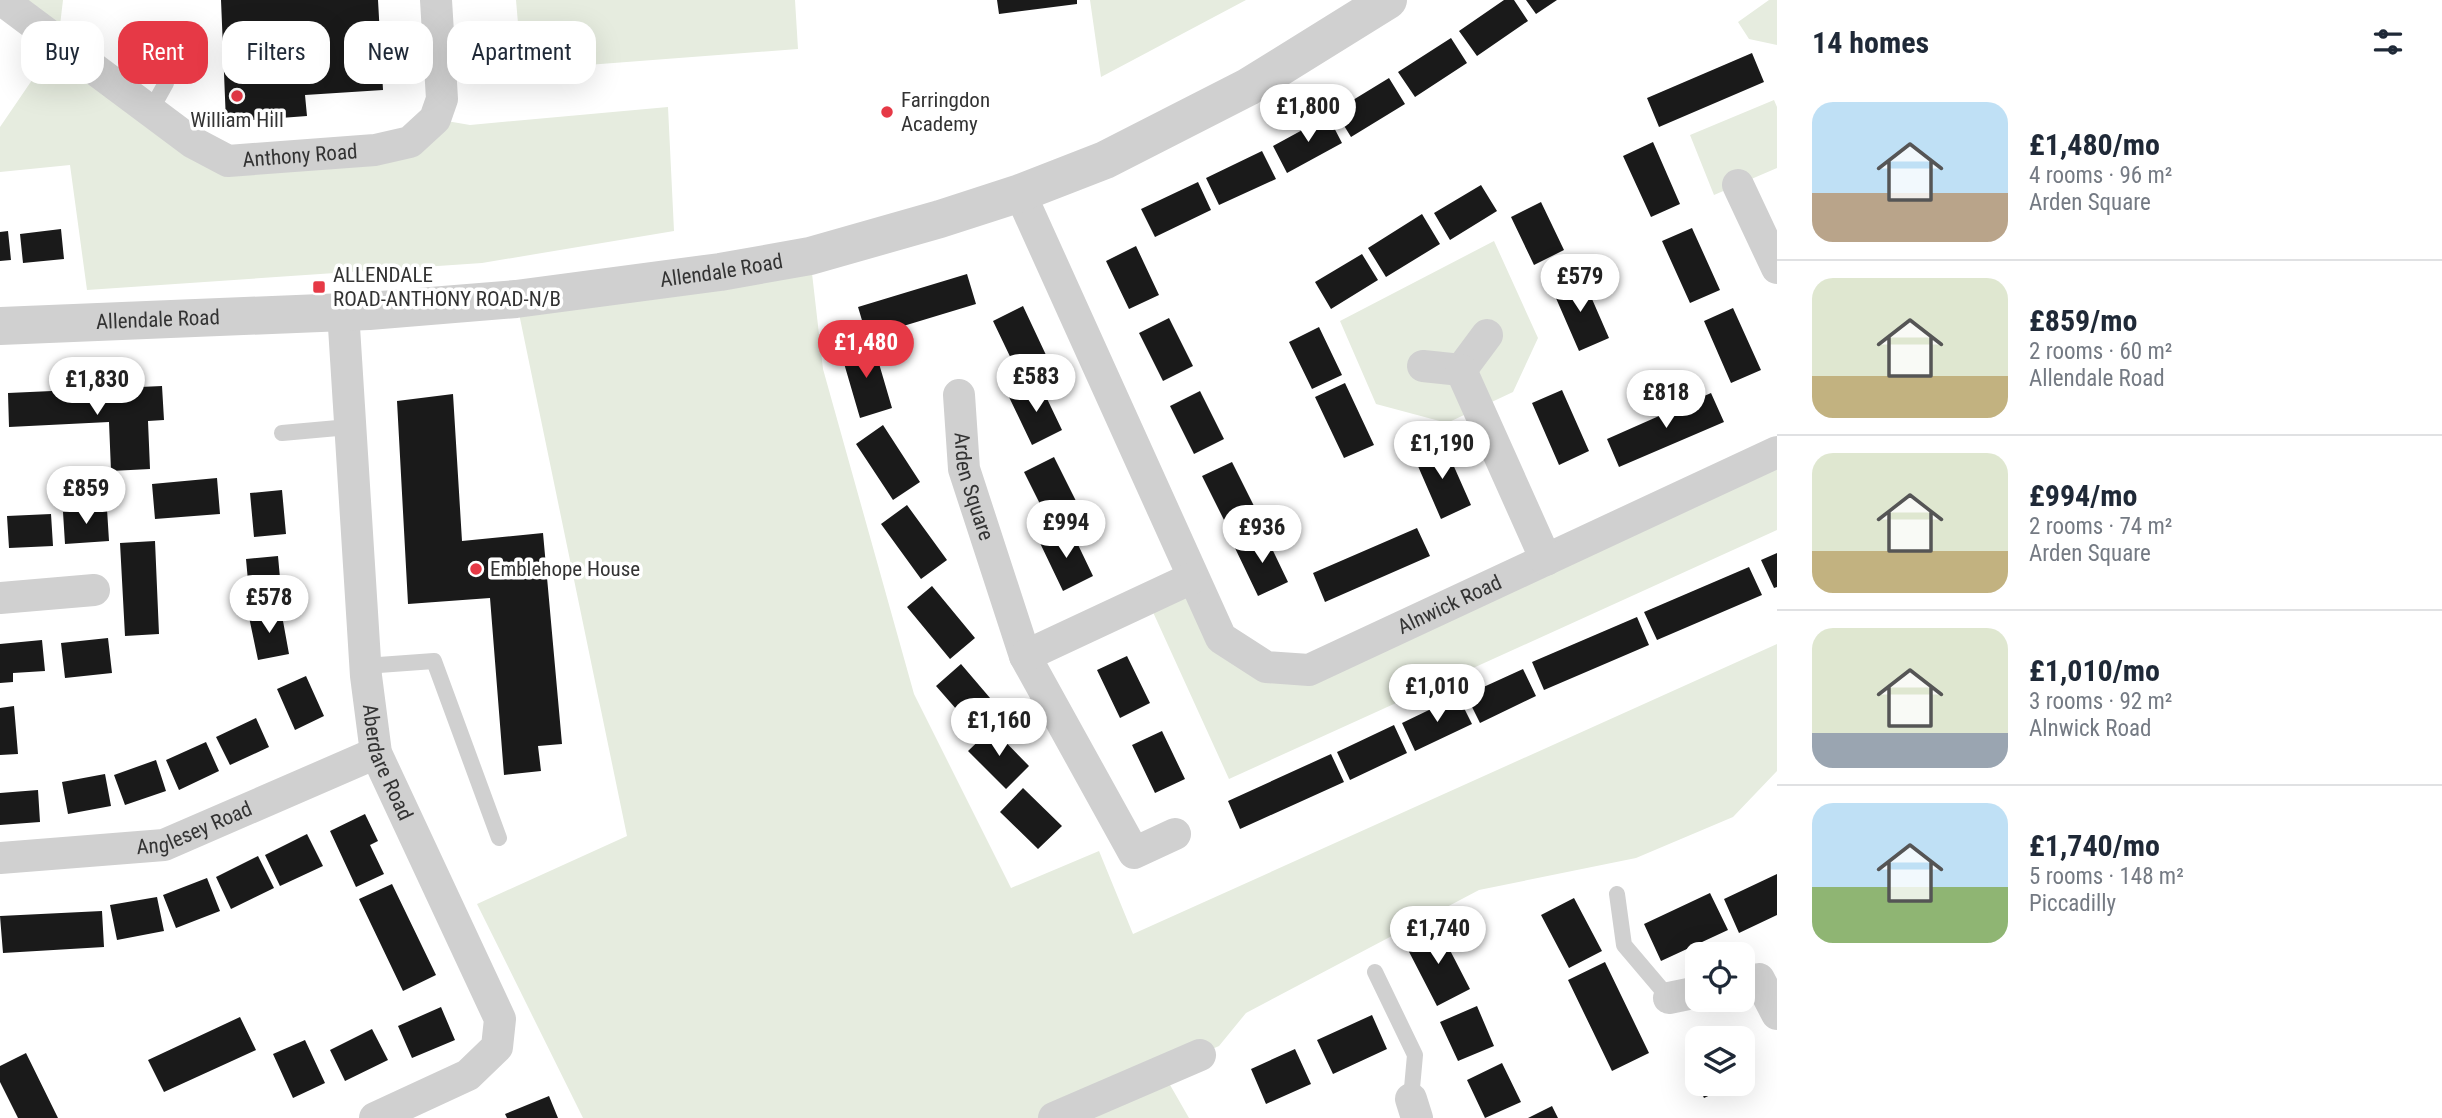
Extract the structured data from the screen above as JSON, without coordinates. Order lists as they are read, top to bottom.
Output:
{
  "streets": {
    "street": [
      "Anthony Road",
      "Allendale Road",
      "Arden Square",
      "Alnwick Road",
      "Aberdare Road",
      "Anglesey Road"
    ]
  },
  "crossings": [
    ["Allendale Road", "Alnwick Road"],
    ["Allendale Road", "Aberdare Road"],
    ["Aberdare Road", "Anglesey Road"]
  ],
  "places": {
    "other": ["William Hill", "Farringdon Academy", "Emblehope House"],
    "transit": ["ALLENDALE ROAD-ANTHONY ROAD-N/B"]
  },
  "page": {
    "heading": "14 homes",
    "chip": [
      "Buy",
      "Rent",
      "Filters",
      "New",
      "Apartment"
    ],
    "price": [
      "£1,800",
      "£579",
      "£1,480",
      "£583",
      "£1,830",
      "£818",
      "£1,190",
      "£859",
      "£994",
      "£936",
      "£578",
      "£1,010",
      "£1,160",
      "£1,740"
    ],
    "list": [
      {
        "name": "£1,480/mo",
        "note": "4 rooms · 96 m² · Arden Square"
      },
      {
        "name": "£859/mo",
        "note": "2 rooms · 60 m² · Allendale Road"
      },
      {
        "name": "£994/mo",
        "note": "2 rooms · 74 m² · Arden Square"
      },
      {
        "name": "£1,010/mo",
        "note": "3 rooms · 92 m² · Alnwick Road"
      },
      {
        "name": "£1,740/mo",
        "note": "5 rooms · 148 m² · Piccadilly"
      }
    ]
  }
}
